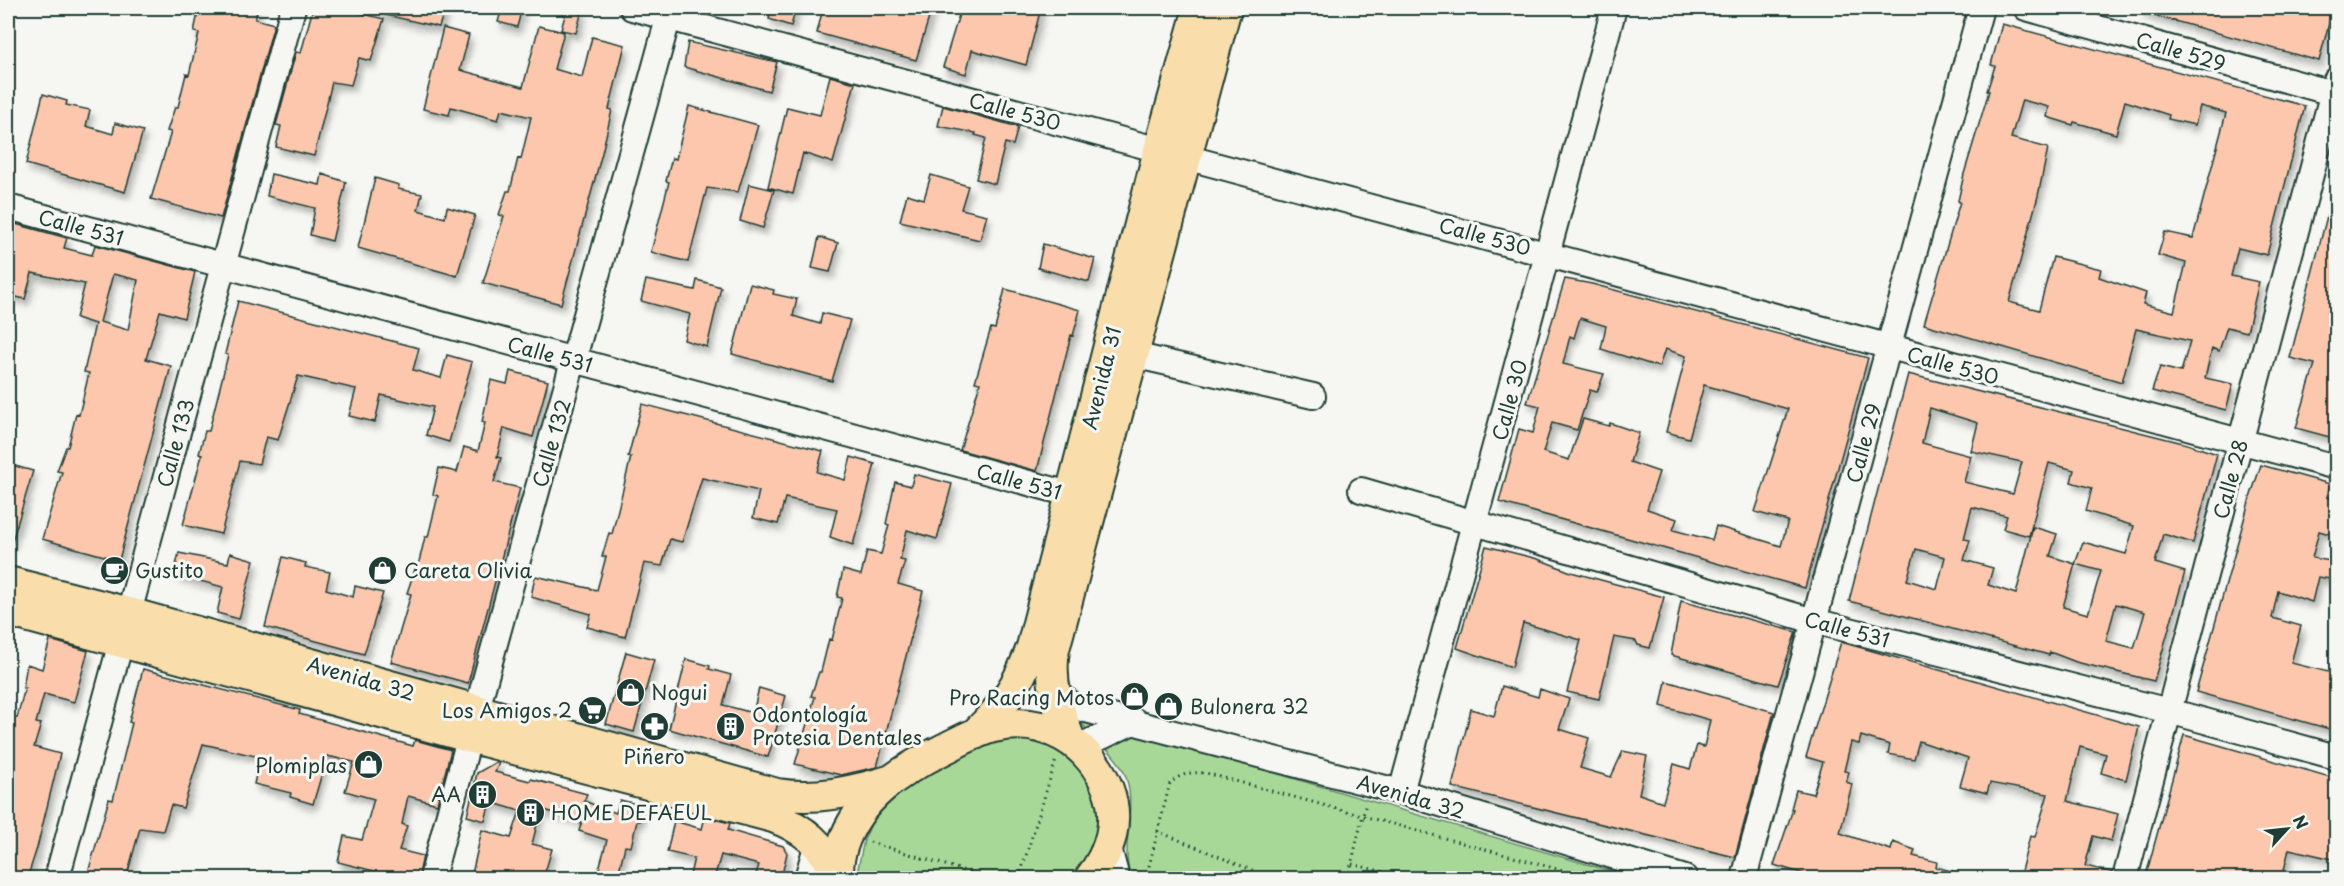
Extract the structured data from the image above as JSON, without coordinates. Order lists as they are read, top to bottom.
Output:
{
  "streets": {
    "main road": ["Avenida 31", "Avenida 32"],
    "street": [
      "Calle 529",
      "Calle 530",
      "Calle 531",
      "Calle 30",
      "Calle 133",
      "Calle 132",
      "Calle 29",
      "Calle 28"
    ]
  },
  "crossings": [
    ["Calle 529", "Calle 28"],
    ["Calle 530", "Avenida 31"],
    ["Calle 530", "Calle 30"],
    ["Calle 530", "Calle 132"],
    ["Calle 530", "Calle 29"],
    ["Calle 530", "Calle 28"],
    ["Calle 531", "Avenida 31"],
    ["Calle 531", "Calle 30"],
    ["Calle 531", "Calle 133"],
    ["Calle 531", "Calle 132"],
    ["Calle 531", "Calle 29"],
    ["Calle 531", "Calle 28"],
    ["Avenida 31", "Avenida 32"],
    ["Calle 30", "Avenida 32"],
    ["Calle 133", "Avenida 32"],
    ["Calle 132", "Avenida 32"]
  ],
  "places": {
    "cafe": ["Gustito"],
    "shop": [
      "Careta Olivia",
      "Nogui",
      "Pro Racing Motos",
      "Bulonera 32",
      "Plomiplas"
    ],
    "supermarket": ["Los Amigos 2"],
    "pharmacy": ["Piñero"],
    "building": ["Odontología Protesia Dentales", "AA", "HOME DEFAEUL"]
  },
  "north": "top right"
}
